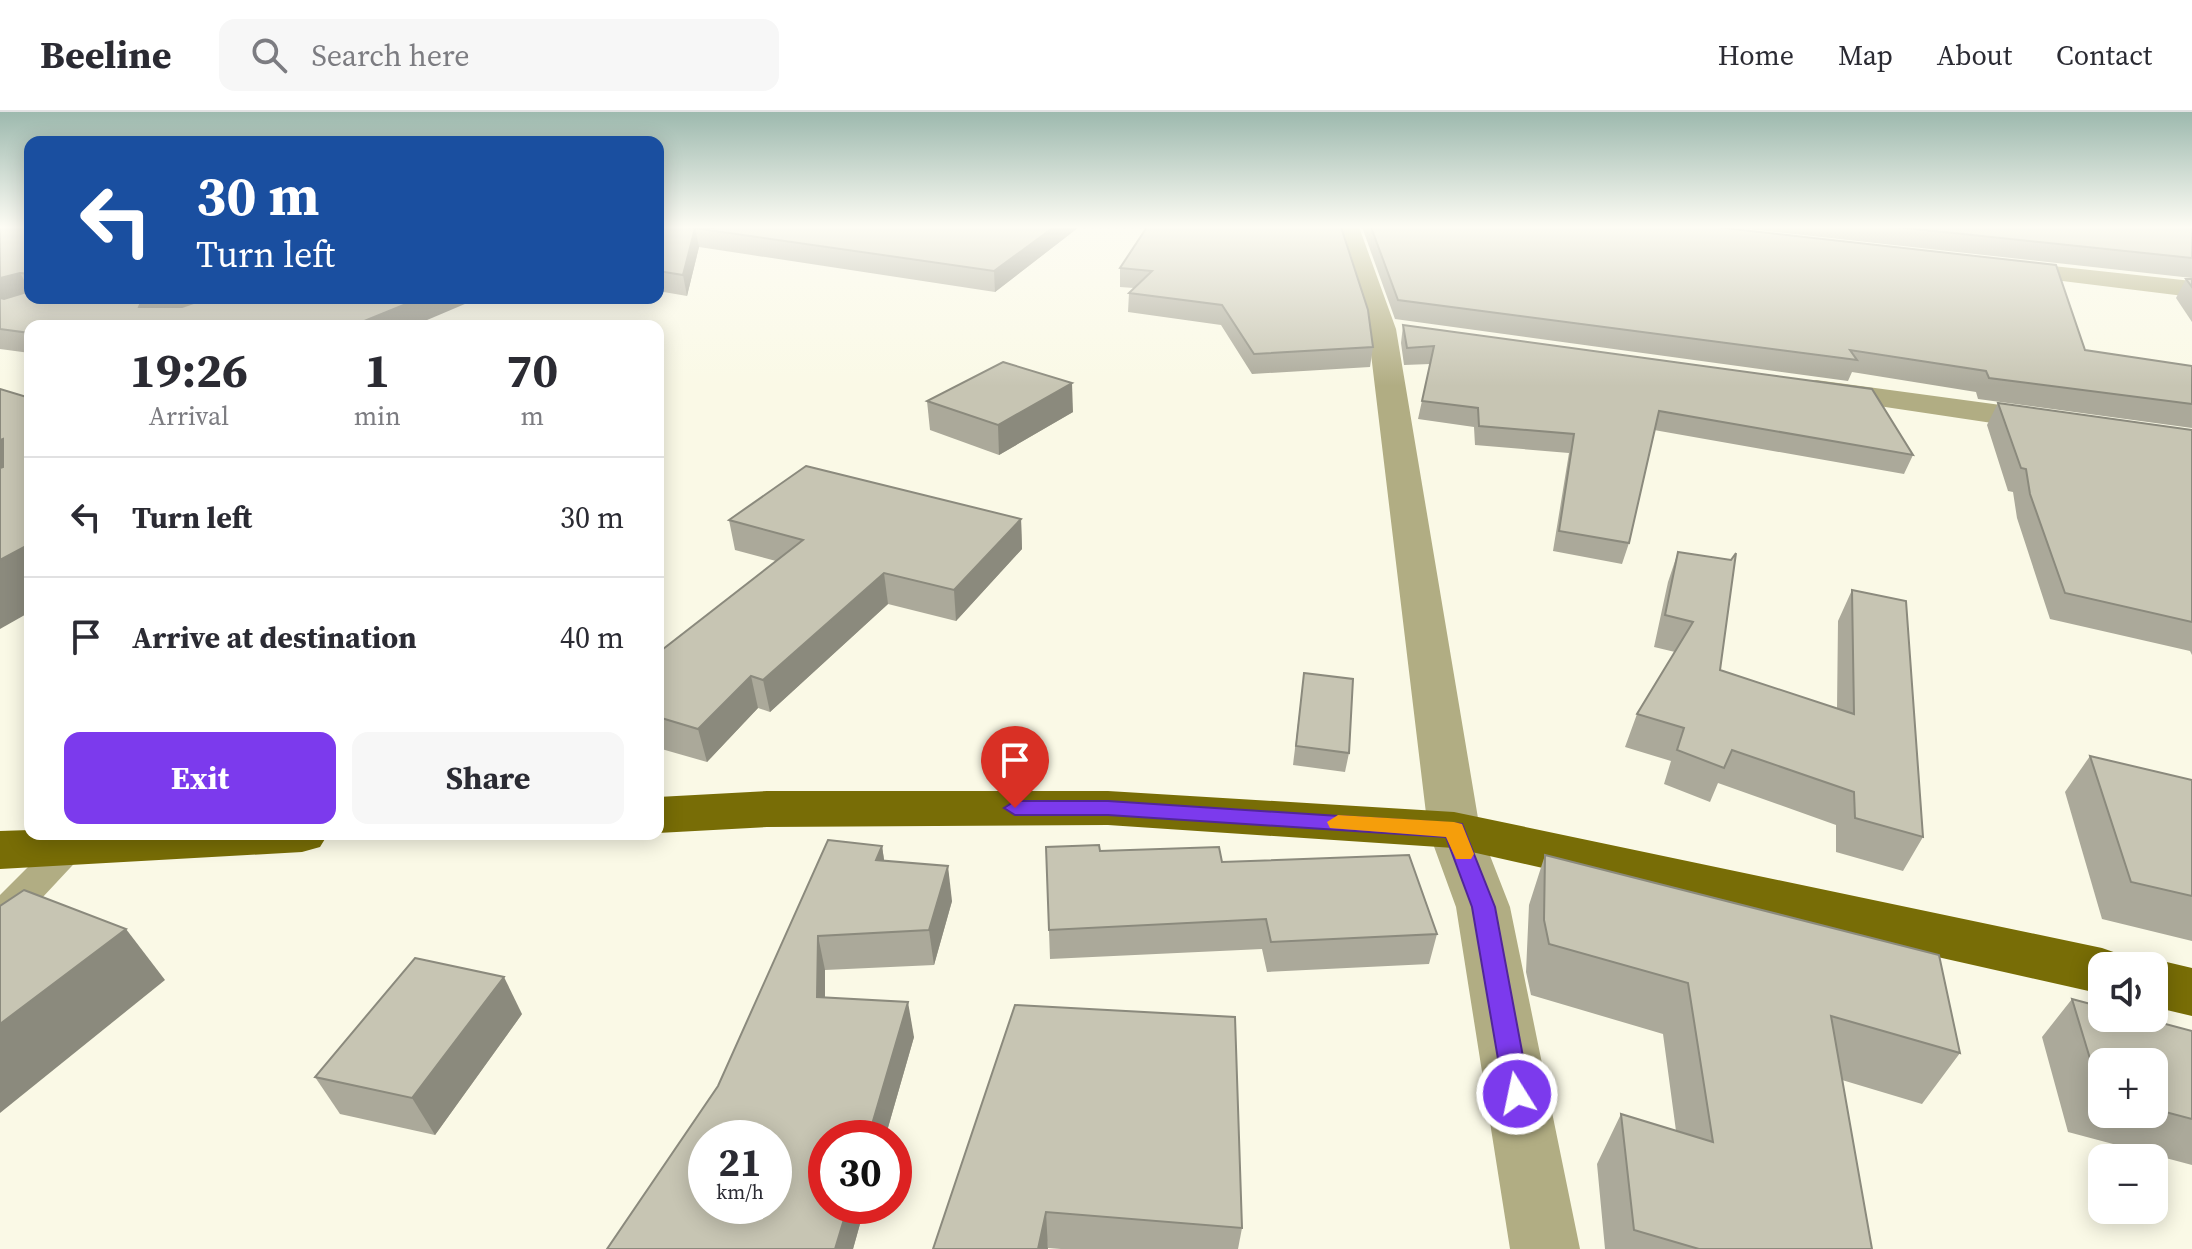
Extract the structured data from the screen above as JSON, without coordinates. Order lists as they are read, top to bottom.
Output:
{
  "page": {
    "header": "Beeline",
    "search": "Search here",
    "nav": [
      "Home",
      "Map",
      "About",
      "Contact"
    ],
    "turn": ["30 m", "Turn left"],
    "eta": [
      "19:26",
      "Arrival",
      "1",
      "min",
      "70",
      "m"
    ],
    "list": [
      {
        "name": "Turn left",
        "value": "30 m"
      },
      {
        "name": "Arrive at destination",
        "value": "40 m"
      }
    ],
    "buttons": ["Exit", "Share"],
    "map_buttons": ["+", "−"],
    "speed": "21 km/h",
    "limit": "30"
  }
}
